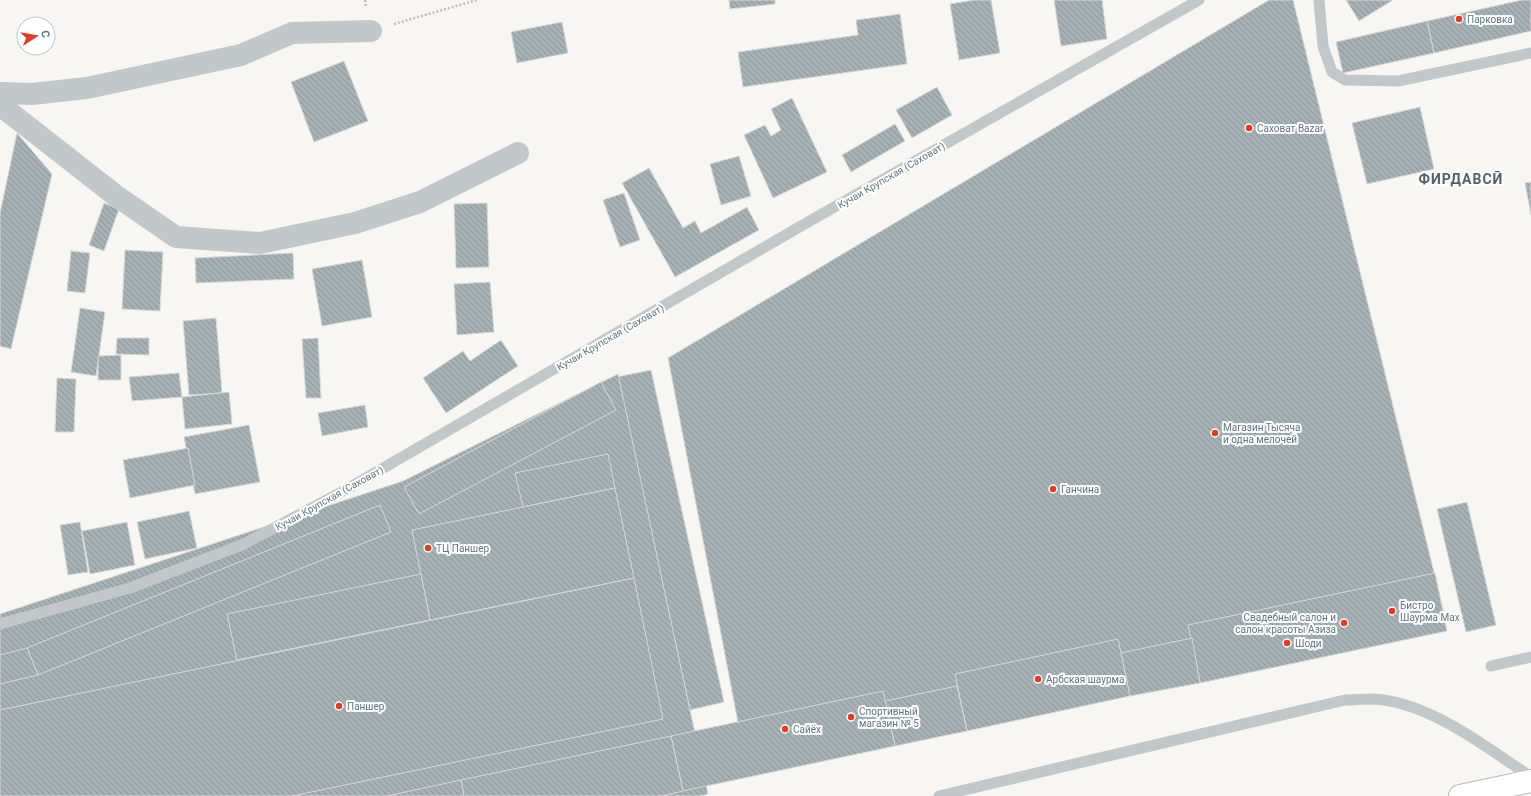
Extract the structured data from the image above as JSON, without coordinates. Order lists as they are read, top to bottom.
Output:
{
  "streets": {
    "lane": ["Кучаи Крупская (Саховат)"]
  },
  "districts": ["ФИРДАВСӢ"],
  "places": [
    "Парковка",
    "Саховат Bazar",
    "Магазин Тысяча и одна мелочей",
    "Ганчина",
    "ТЦ Паншер",
    "Бистро Шаурма Мax",
    "Свадебный салон и салон красоты Азиза",
    "Шоди",
    "Арбская шаурма",
    "Паншер",
    "Спортивный магазин № 5",
    "Сайёх"
  ],
  "north": "right"
}
